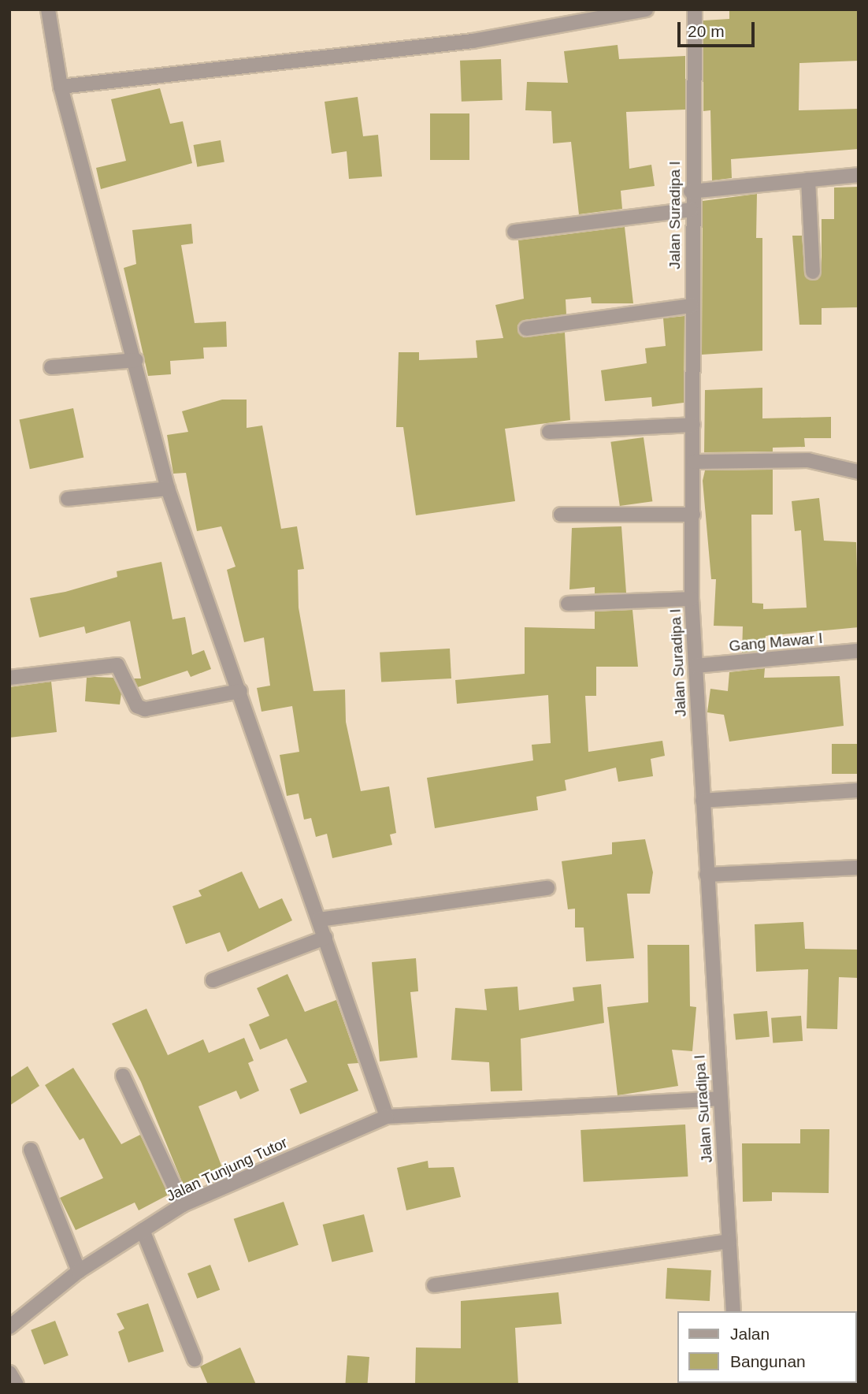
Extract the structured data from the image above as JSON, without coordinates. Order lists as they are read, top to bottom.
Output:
{
  "streets": {
    "street": ["Jalan Suradipa I", "Gang Mawar I", "Jalan Tunjung Tutor"]
  },
  "crossings": [
    ["Jalan Suradipa I", "Gang Mawar I"]
  ],
  "legend": ["Jalan", "Bangunan"],
  "scale_bar": "20 m"
}
